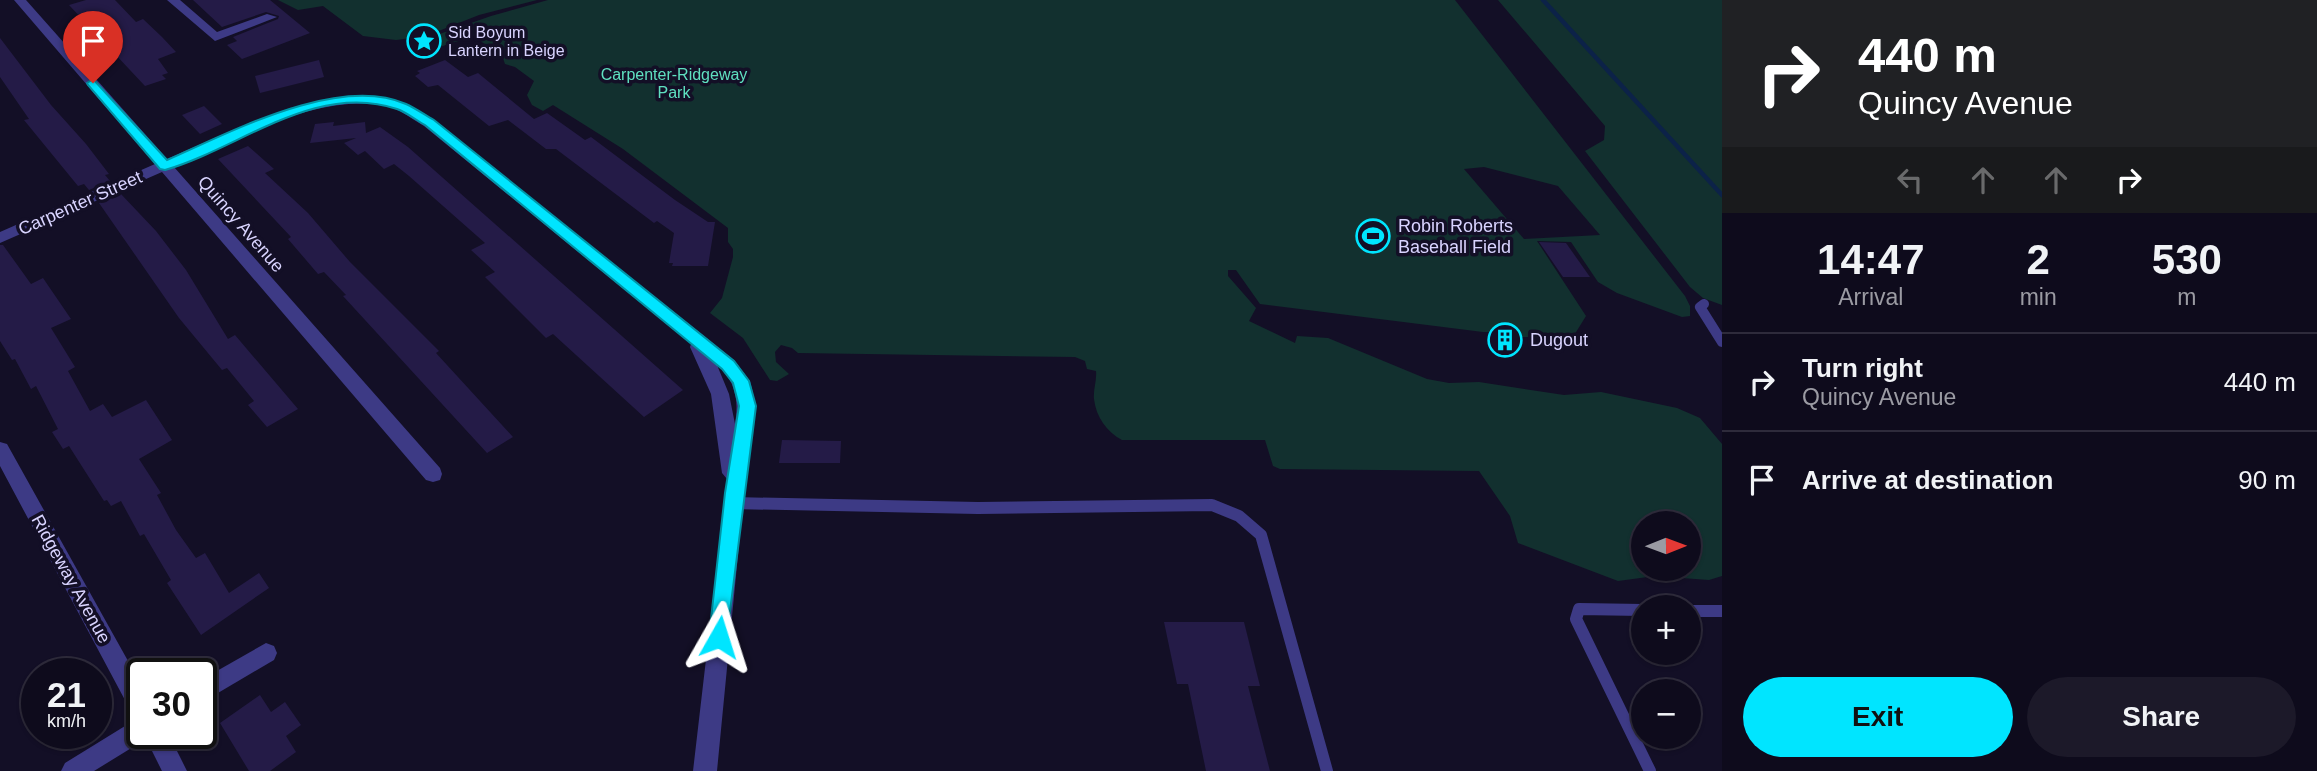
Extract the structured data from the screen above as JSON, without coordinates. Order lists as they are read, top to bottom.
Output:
{
  "streets": {
    "street": ["Carpenter Street", "Quincy Avenue", "Ridgeway Avenue"]
  },
  "crossings": [
    ["Carpenter Street", "Quincy Avenue"]
  ],
  "parks": ["Carpenter-Ridgeway Park"],
  "places": {
    "place": ["Sid Boyum Lantern in Beige"],
    "sports": ["Robin Roberts Baseball Field"],
    "building": ["Dugout"]
  },
  "north": "right",
  "page": {
    "turn": ["440 m", "Quincy Avenue"],
    "eta": [
      "14:47",
      "Arrival",
      "2",
      "min",
      "530",
      "m"
    ],
    "list": [
      {
        "name": "Turn right",
        "note": "Quincy Avenue",
        "value": "440 m"
      },
      {
        "name": "Arrive at destination",
        "value": "90 m"
      }
    ],
    "map_buttons": ["+", "−"],
    "speed": "21 km/h",
    "limit": "30",
    "buttons": ["Exit", "Share"]
  }
}
